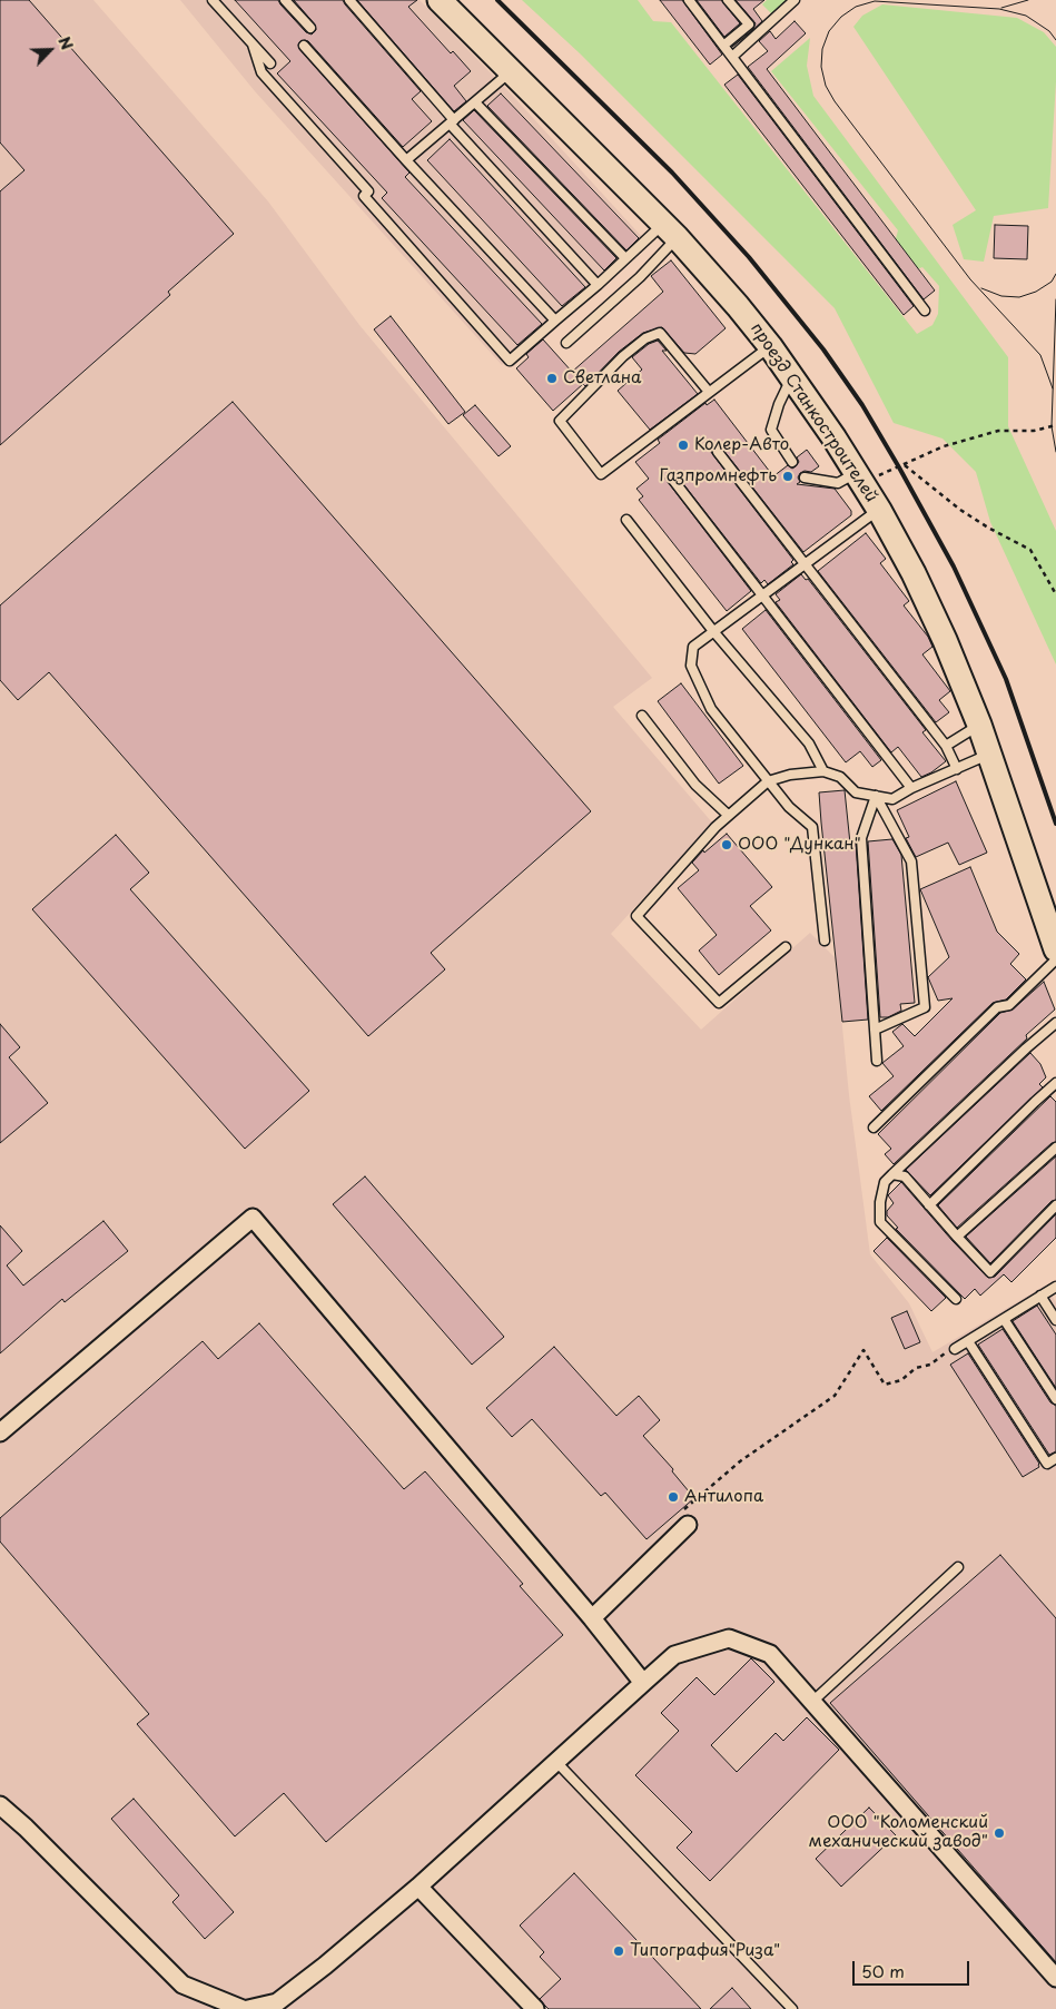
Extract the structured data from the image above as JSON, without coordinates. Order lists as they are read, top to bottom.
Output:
{
  "streets": {
    "main road": ["проезд Станкостроителей"]
  },
  "places": [
    "Светлана",
    "Колер-Авто",
    "Газпромнефть",
    "ООО \"Дункан\"",
    "Aнтилопа",
    "ООО \"Коломенский механический завод\"",
    "Типография\"Риза\""
  ],
  "scale_bar": "50 m",
  "north": "top right"
}
